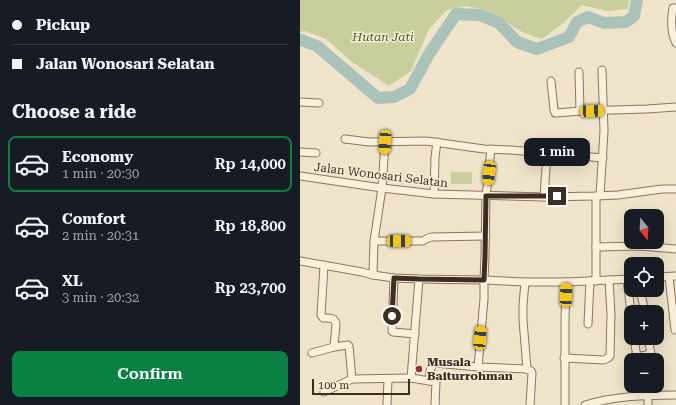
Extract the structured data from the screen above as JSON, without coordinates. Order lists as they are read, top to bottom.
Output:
{
  "streets": {
    "street": ["Jalan Wonosari Selatan"]
  },
  "parks": ["Hutan Jati"],
  "places": ["Musala Baiturrohman"],
  "scale_bar": "100 m",
  "north": "bottom",
  "page": {
    "banner": ["Pickup", "Jalan Wonosari Selatan"],
    "heading": "Choose a ride",
    "list": [
      {
        "name": "Economy",
        "note": "1 min · 20:30",
        "value": "Rp 14,000"
      },
      {
        "name": "Comfort",
        "note": "2 min · 20:31",
        "value": "Rp 18,800"
      },
      {
        "name": "XL",
        "note": "3 min · 20:32",
        "value": "Rp 23,700"
      }
    ],
    "bubble": "1 min",
    "map_buttons": ["+", "−"],
    "buttons": "Confirm",
    "scale": "100 m"
  }
}
